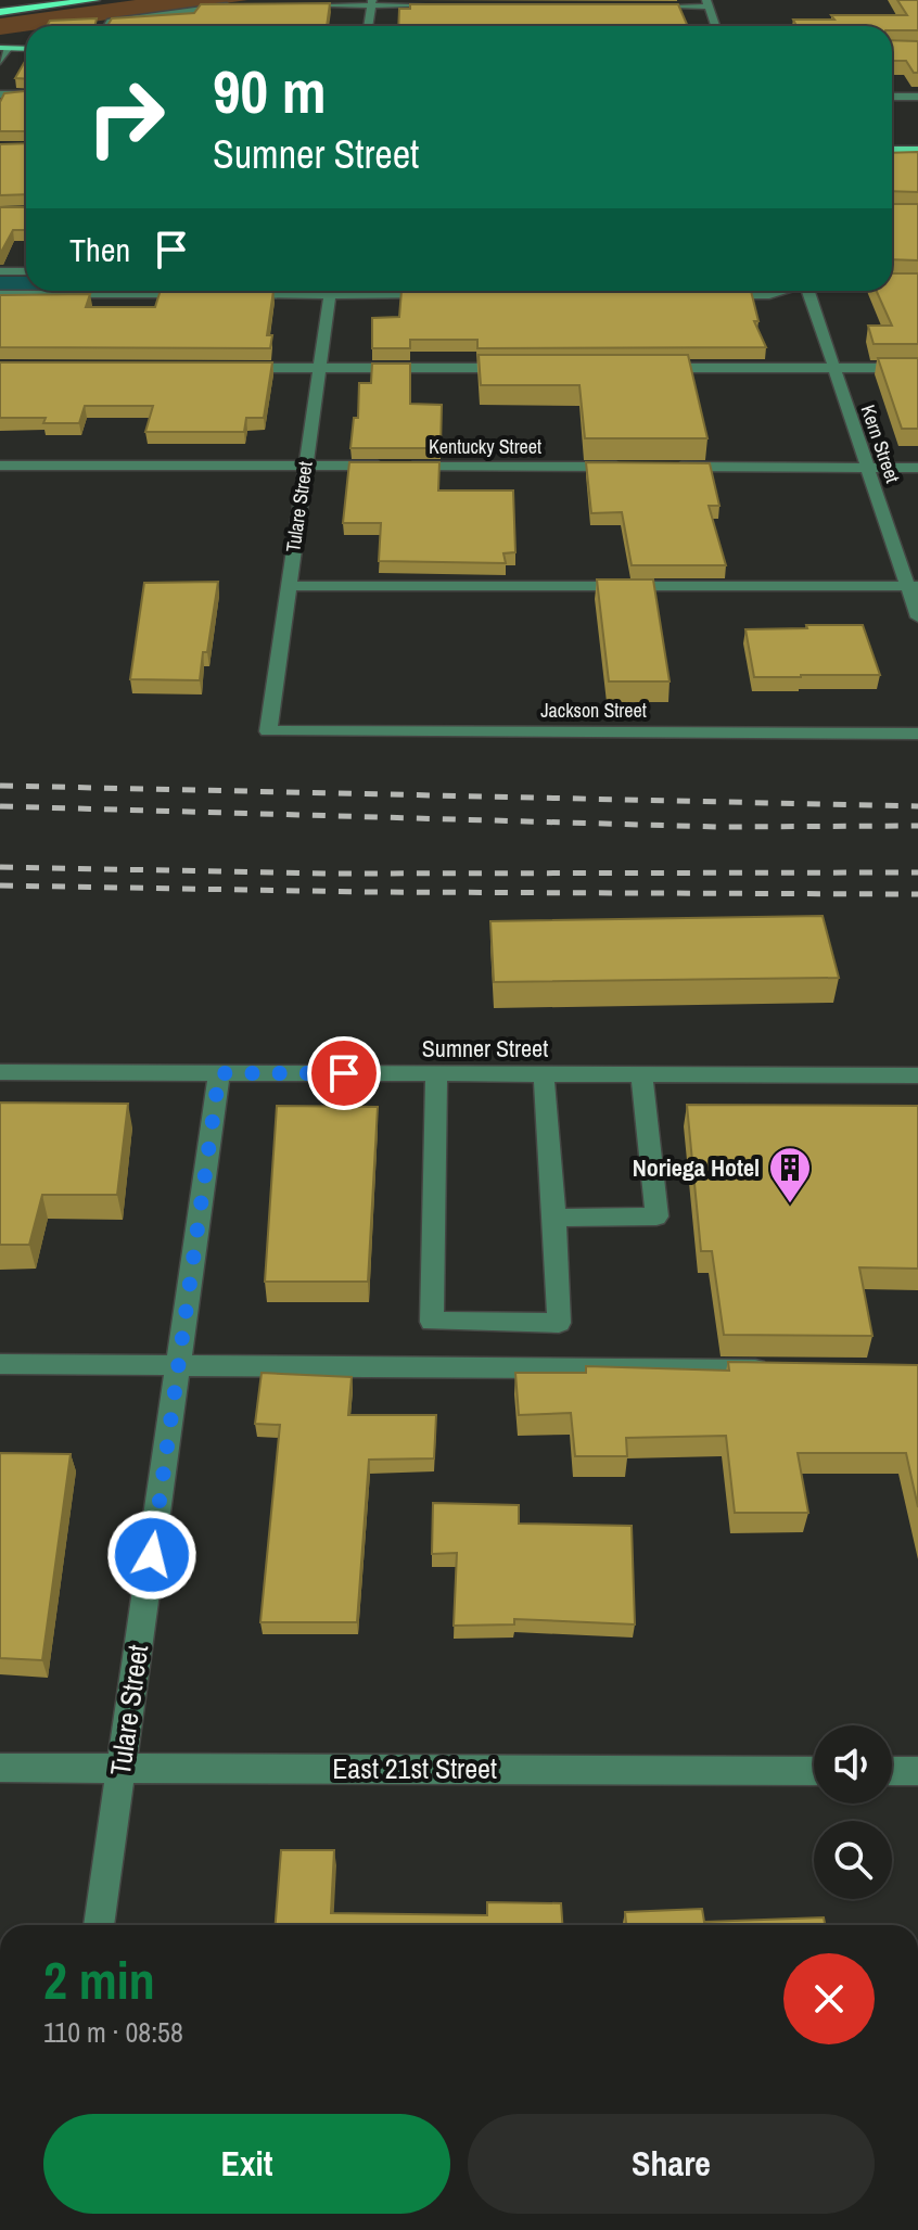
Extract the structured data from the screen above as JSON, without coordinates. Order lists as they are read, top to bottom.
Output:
{
  "streets": {
    "street": [
      "Kern Street",
      "Kentucky Street",
      "Tulare Street",
      "Jackson Street",
      "Sumner Street",
      "East 21st Street"
    ]
  },
  "crossings": [
    ["Kentucky Street", "Tulare Street"],
    ["Tulare Street", "Jackson Street"],
    ["Tulare Street", "Sumner Street"],
    ["Tulare Street", "East 21st Street"]
  ],
  "places": {
    "building": ["Noriega Hotel"]
  },
  "page": {
    "turn": ["90 m", "Sumner Street"],
    "then": "Then",
    "heading": ["2 min", "110 m · 08:58"],
    "buttons": ["Exit", "Share"]
  }
}
